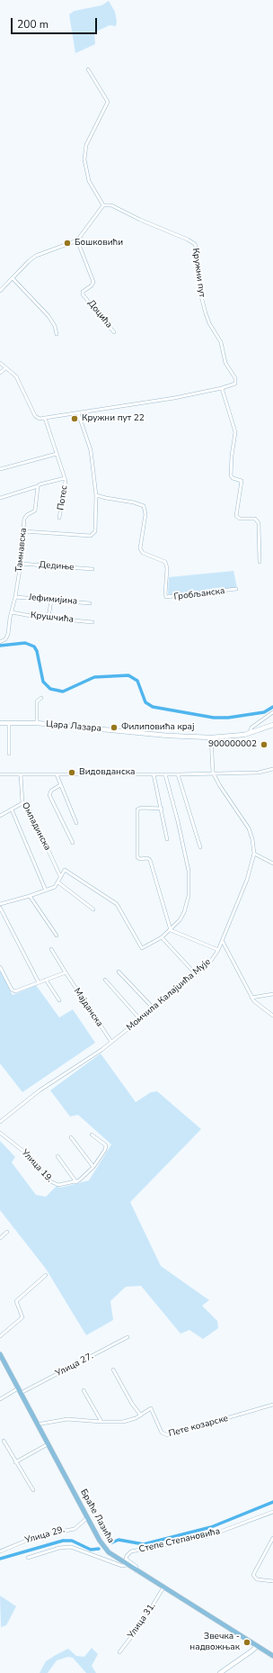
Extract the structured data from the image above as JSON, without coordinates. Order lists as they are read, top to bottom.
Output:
{
  "streets": {
    "main road": ["Цара Лазара", "Браће Лазића"],
    "street": [
      "Кружни пут",
      "Доцића",
      "Потес",
      "Тамнавска",
      "Дедиње",
      "Гробљанска",
      "Јефимијина",
      "Крушчића",
      "Омладинска",
      "Момчила Калајџића Мује",
      "Мајданска",
      "Улица 19.",
      "Улица 27.",
      "Пете козарске",
      "Улица 29.",
      "Степе Степановића",
      "Улица 31."
    ]
  },
  "crossings": [
    ["Тамнавска", "Дедиње"],
    ["Тамнавска", "Јефимијина"],
    ["Тамнавска", "Крушчића"],
    ["Цара Лазара", "Момчила Калајџића Мује"],
    ["Момчила Калајџића Мује", "Мајданска"],
    ["Улица 27.", "Браће Лазића"],
    ["Пете козарске", "Браће Лазића"],
    ["Браће Лазића", "Улица 29."],
    ["Браће Лазића", "Степе Степановића"],
    ["Браће Лазића", "Улица 31."]
  ],
  "places": [
    "Бошковићи",
    "Кружни пут 22",
    "Филиповића крај",
    "900000002",
    "Видовданска",
    "Звечка - надвожњак"
  ],
  "scale_bar": "200 m"
}
